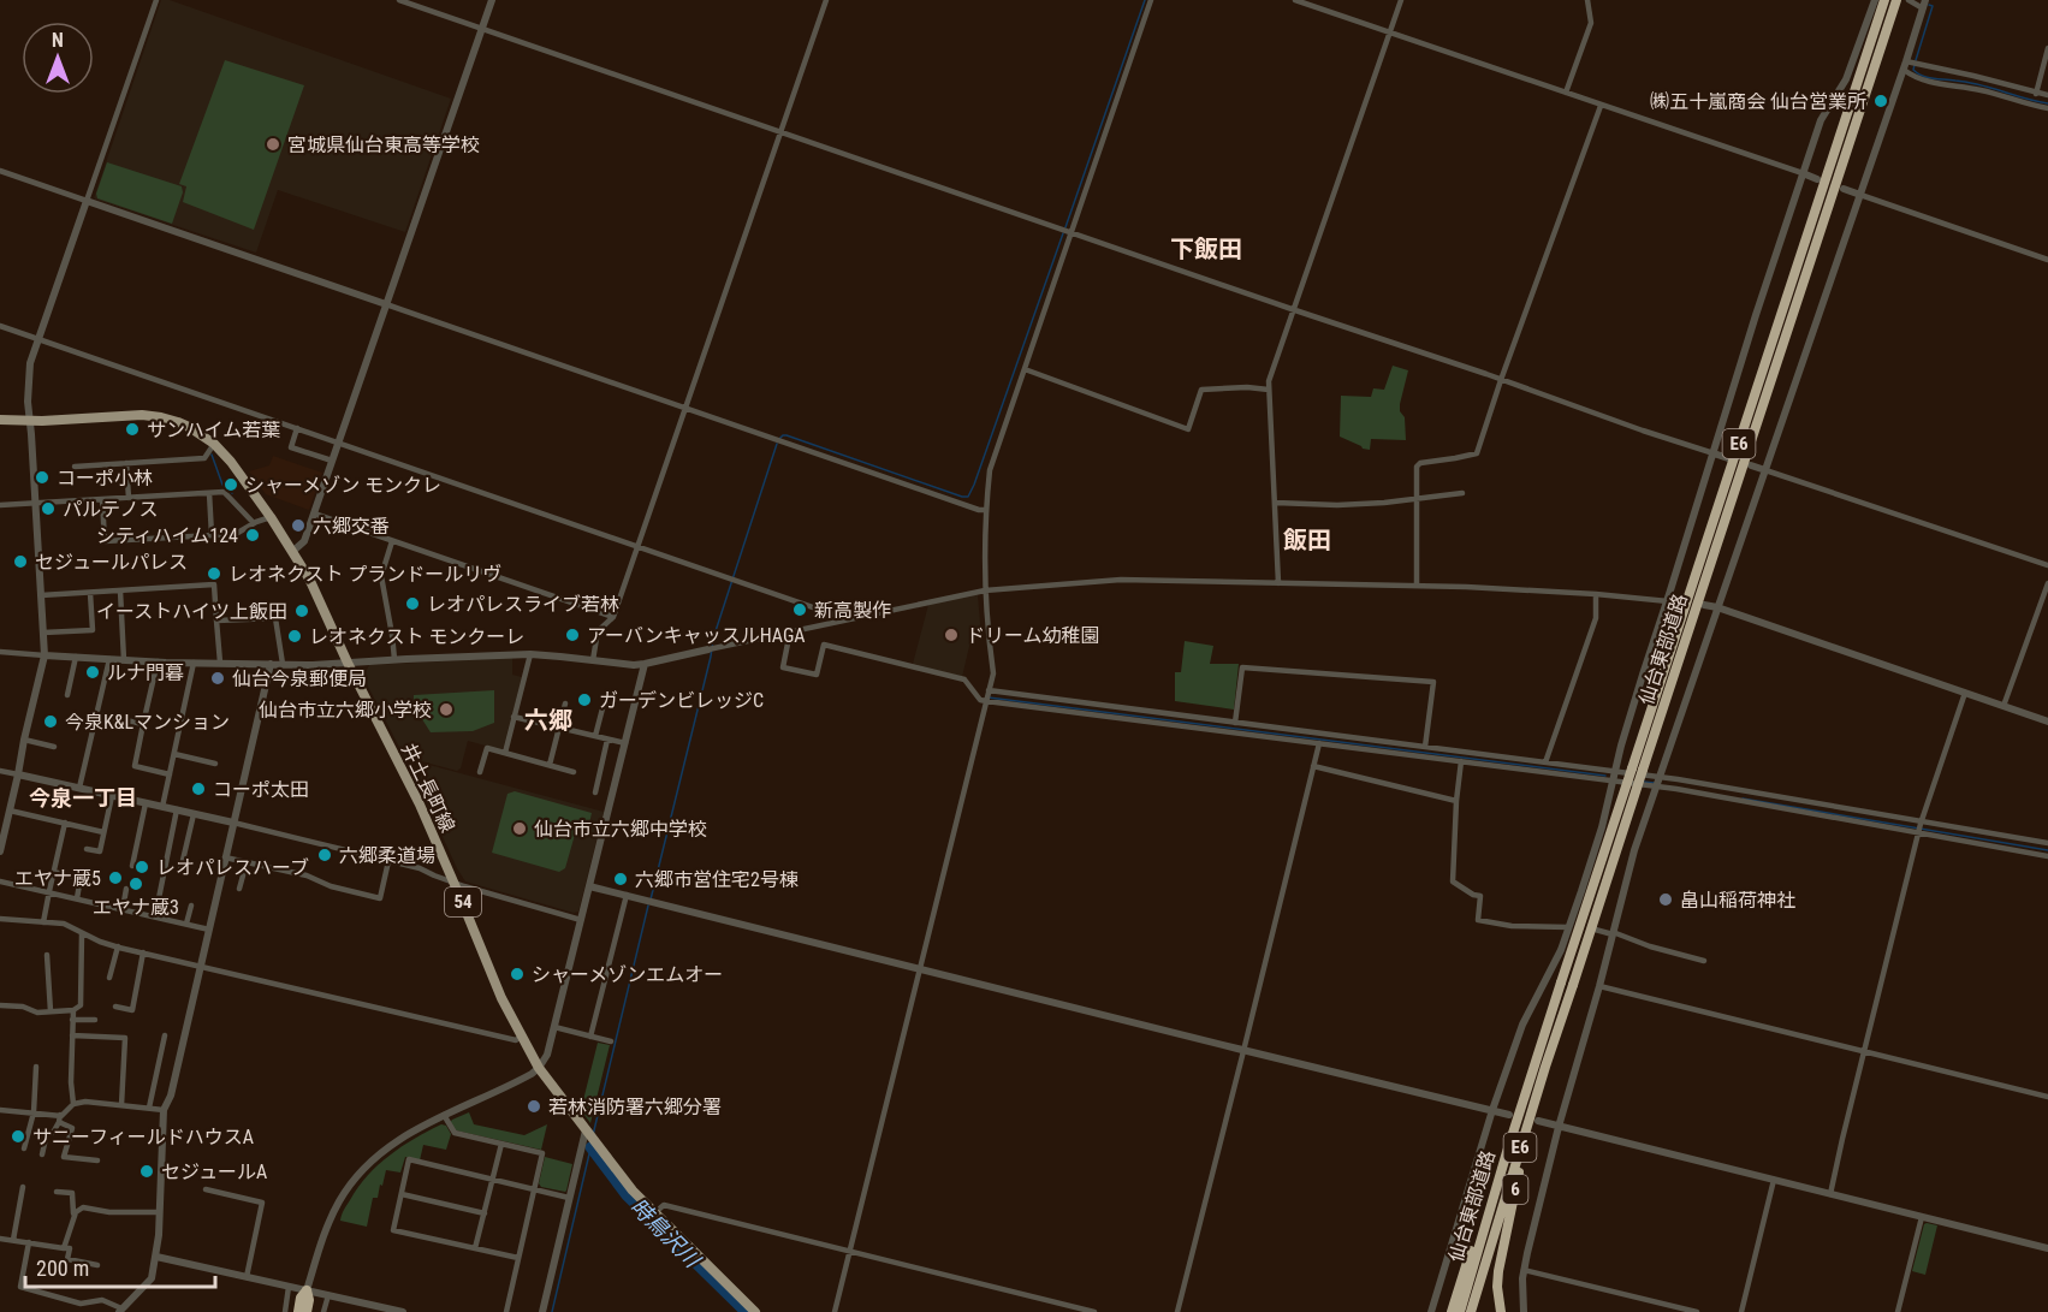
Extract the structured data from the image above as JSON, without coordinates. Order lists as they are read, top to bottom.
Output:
{
  "streets": {
    "highway": ["E6", "仙台東部道路", "6"],
    "main road": ["井土長町線", "54"]
  },
  "crossings": [
    ["仙台東部道路", "6"]
  ],
  "districts": [
    "下飯田",
    "飯田",
    "六郷",
    "今泉一丁目"
  ],
  "water": ["時鳥沢川"],
  "places": [
    "㈱五十嵐商会 仙台営業所",
    "宮城県仙台東高等学校",
    "サンハイム若葉",
    "コーポ小林",
    "シャーメゾン モンクレ",
    "パルテノス",
    "六郷交番",
    "シティハイム124",
    "セジュールパレス",
    "レオネクスト プランドールリヴ",
    "レオパレスライブ若林",
    "新高製作",
    "イーストハイツ上飯田",
    "アーバンキャッスルHAGA",
    "ドリーム幼稚園",
    "レオネクスト モンクーレ",
    "ルナ門暮",
    "仙台今泉郵便局",
    "ガーデンビレッジC",
    "仙台市立六郷小学校",
    "今泉K&Lマンション",
    "コーポ太田",
    "仙台市立六郷中学校",
    "六郷柔道場",
    "レオパレスハーブ",
    "エヤナ蔵5",
    "六郷市営住宅2号棟",
    "エヤナ蔵3",
    "畠山稲荷神社",
    "シャーメゾンエムオー",
    "若林消防署六郷分署",
    "サニーフィールドハウスA",
    "セジュールA"
  ],
  "scale_bar": "200 m",
  "north": "top"
}
